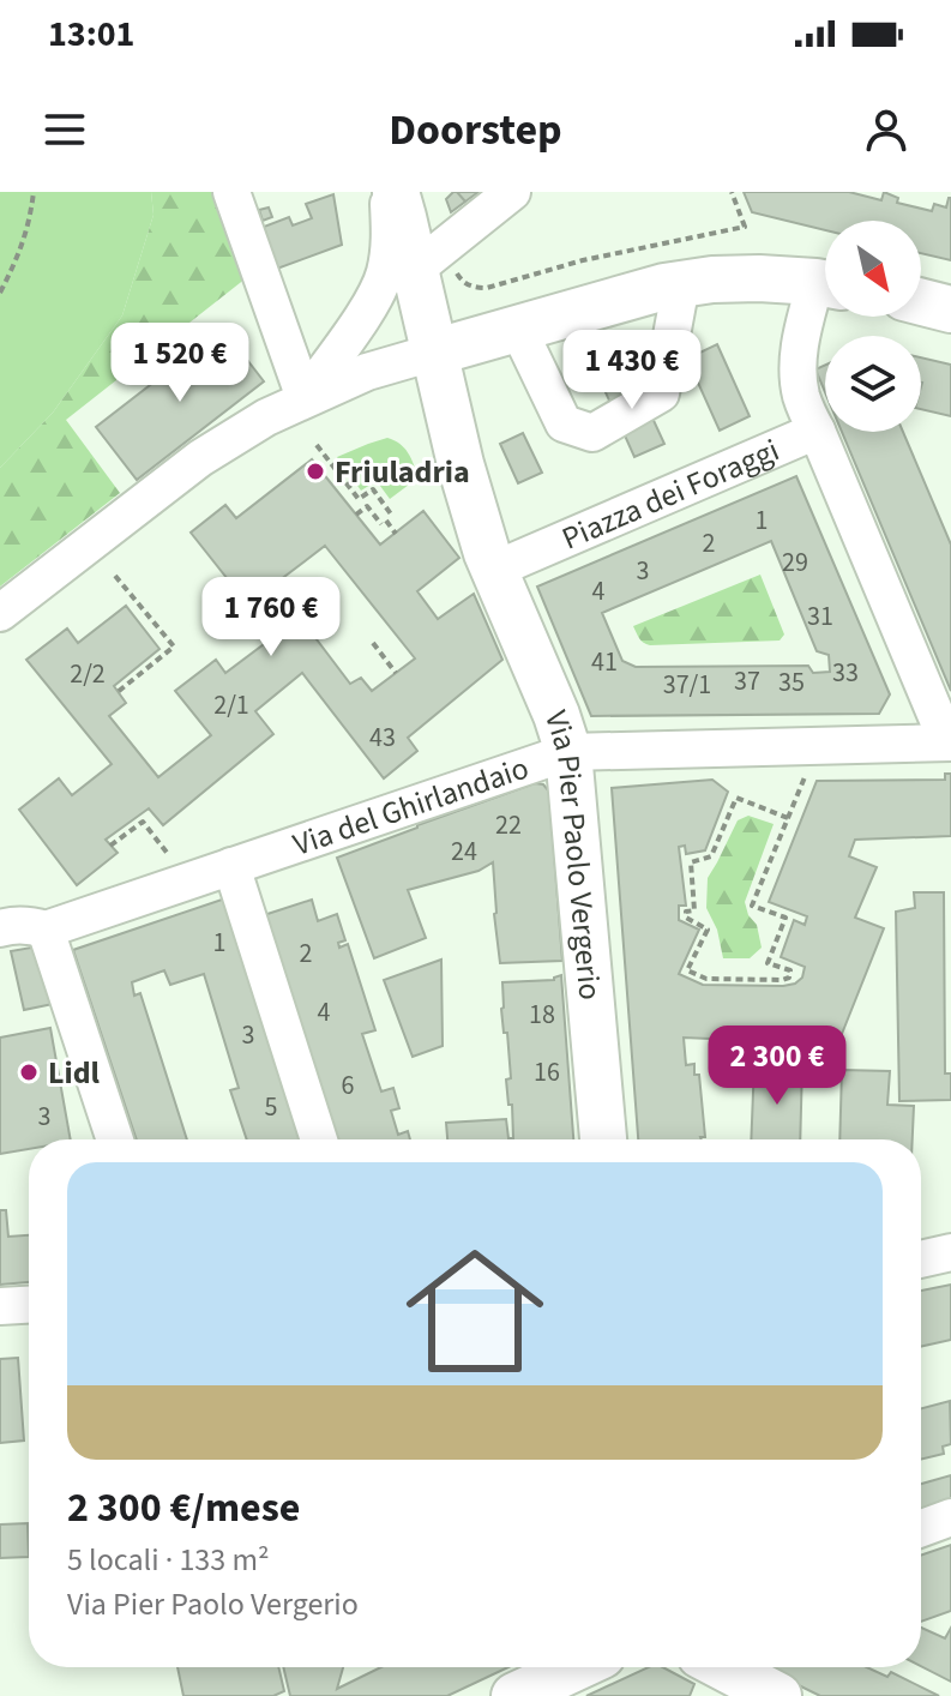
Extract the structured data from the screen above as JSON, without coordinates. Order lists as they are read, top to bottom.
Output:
{
  "streets": {
    "main road": ["Piazza dei Foraggi", "Via Pier Paolo Vergerio"],
    "street": ["Via del Ghirlandaio"]
  },
  "crossings": [
    ["Piazza dei Foraggi", "Via Pier Paolo Vergerio"],
    ["Via del Ghirlandaio", "Via Pier Paolo Vergerio"]
  ],
  "places": ["Friuladria", "Lidl"],
  "house_numbers": [
    "1",
    "2",
    "29",
    "3",
    "4",
    "31",
    "41",
    "33",
    "2/2",
    "37",
    "35",
    "37/1",
    "2/1",
    "43",
    "22",
    "24",
    "1",
    "2",
    "4",
    "18",
    "3",
    "16",
    "6",
    "5",
    "3"
  ],
  "north": "bottom right",
  "page": {
    "status": "13:01",
    "header": "Doorstep",
    "price": [
      "1 520 €",
      "1 430 €",
      "1 760 €",
      "2 300 €"
    ],
    "list": [
      {
        "name": "2 300 €/mese",
        "note": "5 locali · 133 m² · Via Pier Paolo Vergerio"
      }
    ]
  }
}
